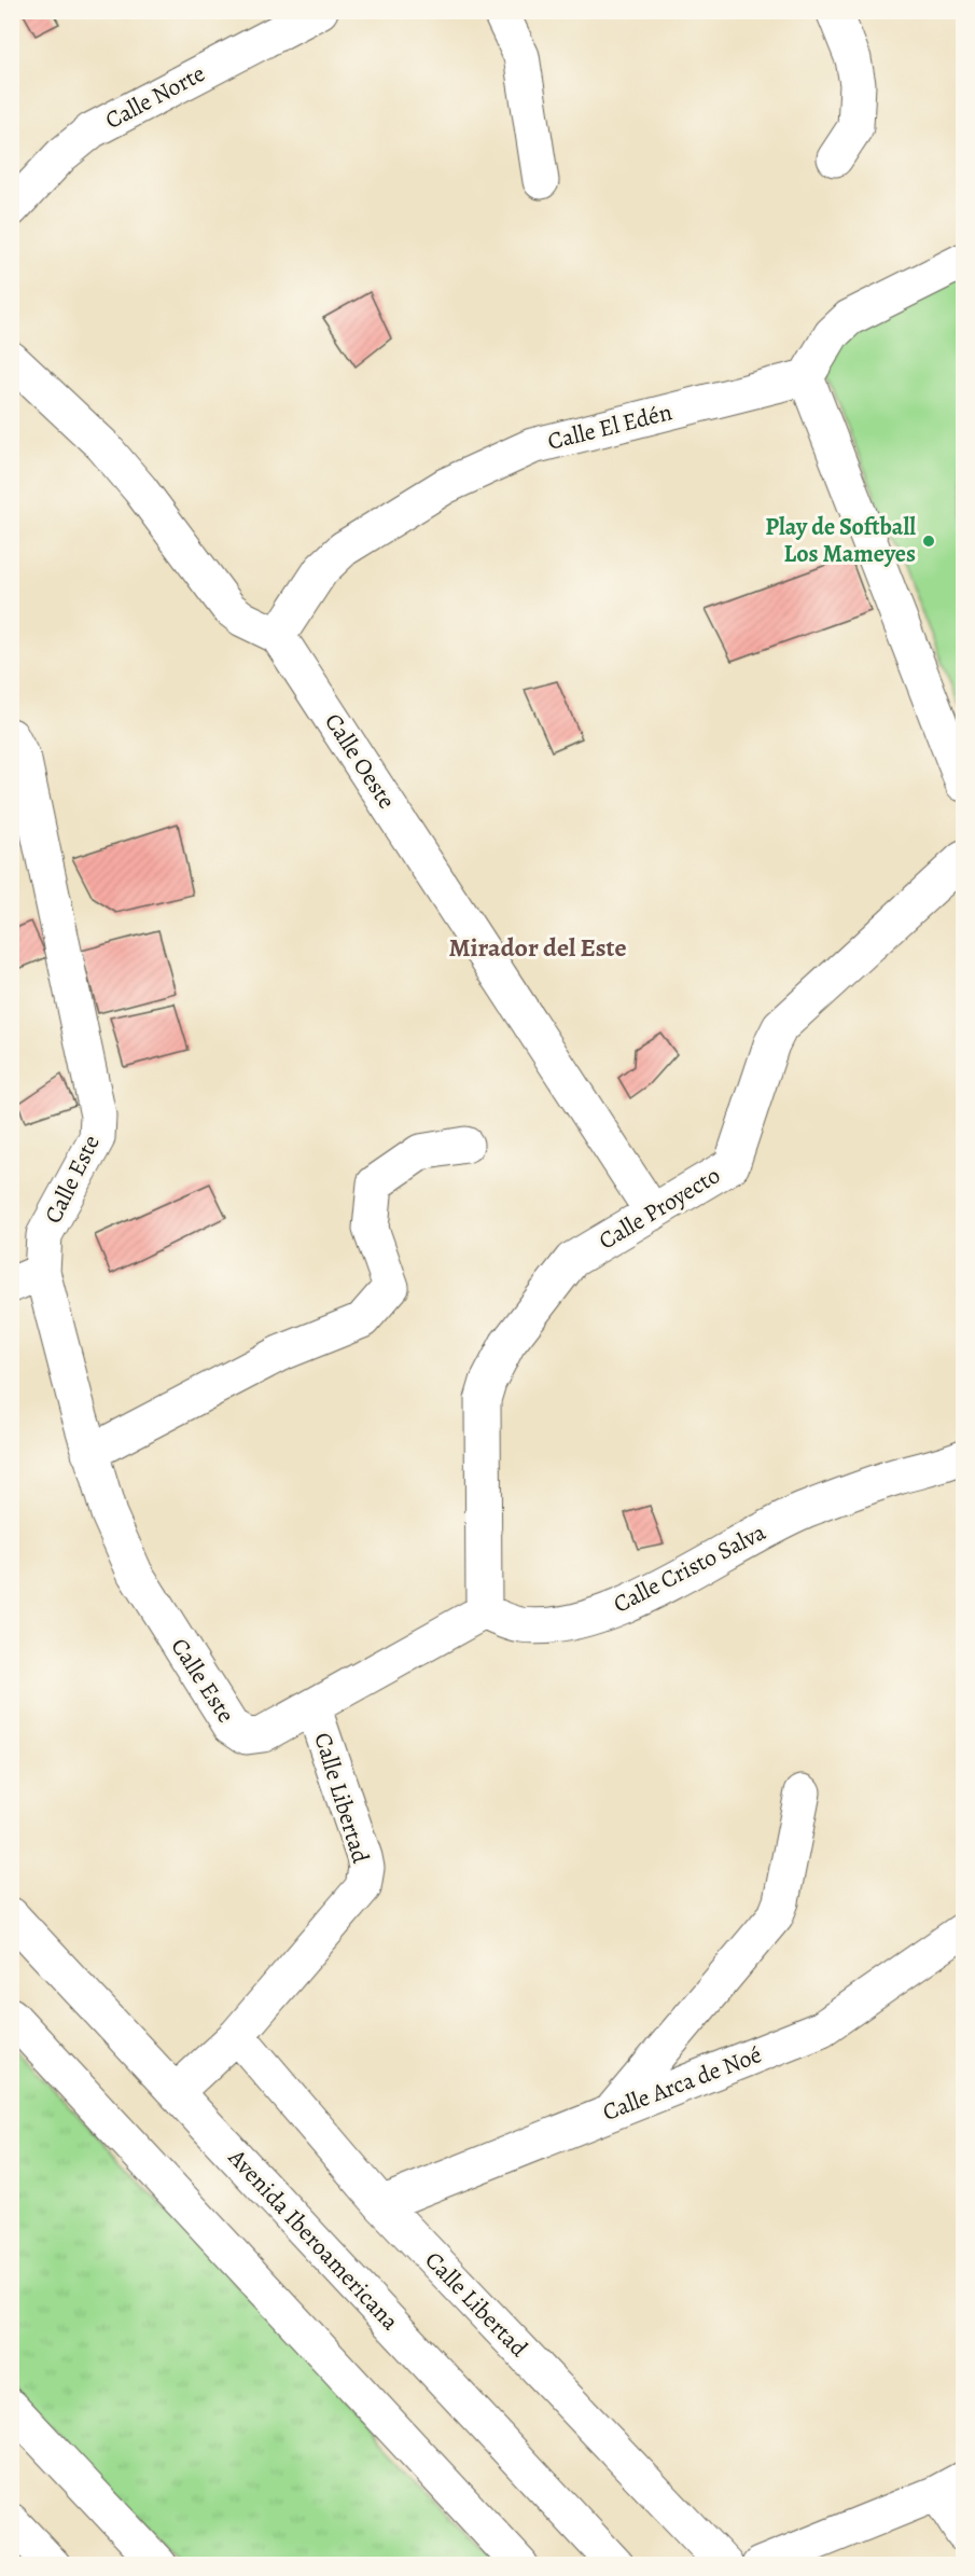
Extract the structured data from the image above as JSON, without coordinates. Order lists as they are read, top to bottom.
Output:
{
  "streets": {
    "street": [
      "Calle Norte",
      "Calle El Edén",
      "Calle Oeste",
      "Calle Este",
      "Calle Proyecto",
      "Calle Cristo Salva",
      "Calle Libertad",
      "Calle Arca de Noé",
      "Avenida Iberoamericana"
    ]
  },
  "crossings": [
    ["Calle El Edén", "Calle Oeste"],
    ["Calle Oeste", "Calle Proyecto"],
    ["Calle Este", "Calle Libertad"],
    ["Calle Proyecto", "Calle Cristo Salva"],
    ["Calle Libertad", "Calle Arca de Noé"],
    ["Calle Libertad", "Avenida Iberoamericana"]
  ],
  "districts": ["Mirador del Este"],
  "places": ["Play de Softball Los Mameyes"]
}
